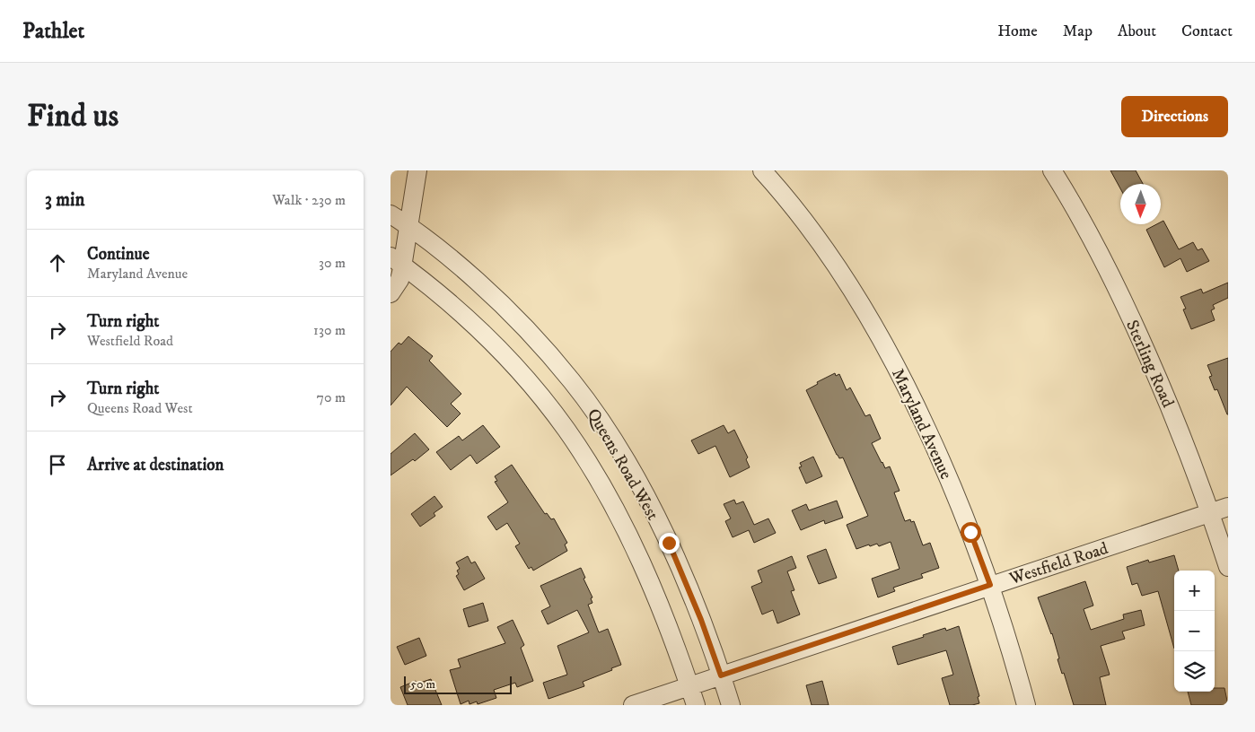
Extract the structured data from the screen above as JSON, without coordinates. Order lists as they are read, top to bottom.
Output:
{
  "streets": {
    "street": [
      "Sterling Road",
      "Maryland Avenue",
      "Queens Road West",
      "Westfield Road"
    ]
  },
  "crossings": [
    ["Sterling Road", "Westfield Road"],
    ["Maryland Avenue", "Westfield Road"],
    ["Queens Road West", "Westfield Road"]
  ],
  "scale_bar": "50 m",
  "north": "bottom",
  "page": {
    "header": "Pathlet",
    "nav": [
      "Home",
      "Map",
      "About",
      "Contact"
    ],
    "buttons": "Directions",
    "title": "Find us",
    "heading": ["3 min", "Walk · 230 m"],
    "list": [
      ["Continue", "Maryland Avenue", "30 m"],
      ["Turn right", "Westfield Road", "130 m"],
      ["Turn right", "Queens Road West", "70 m"],
      "Arrive at destination"
    ],
    "map_buttons": ["+", "−"],
    "scale": "50 m"
  }
}
